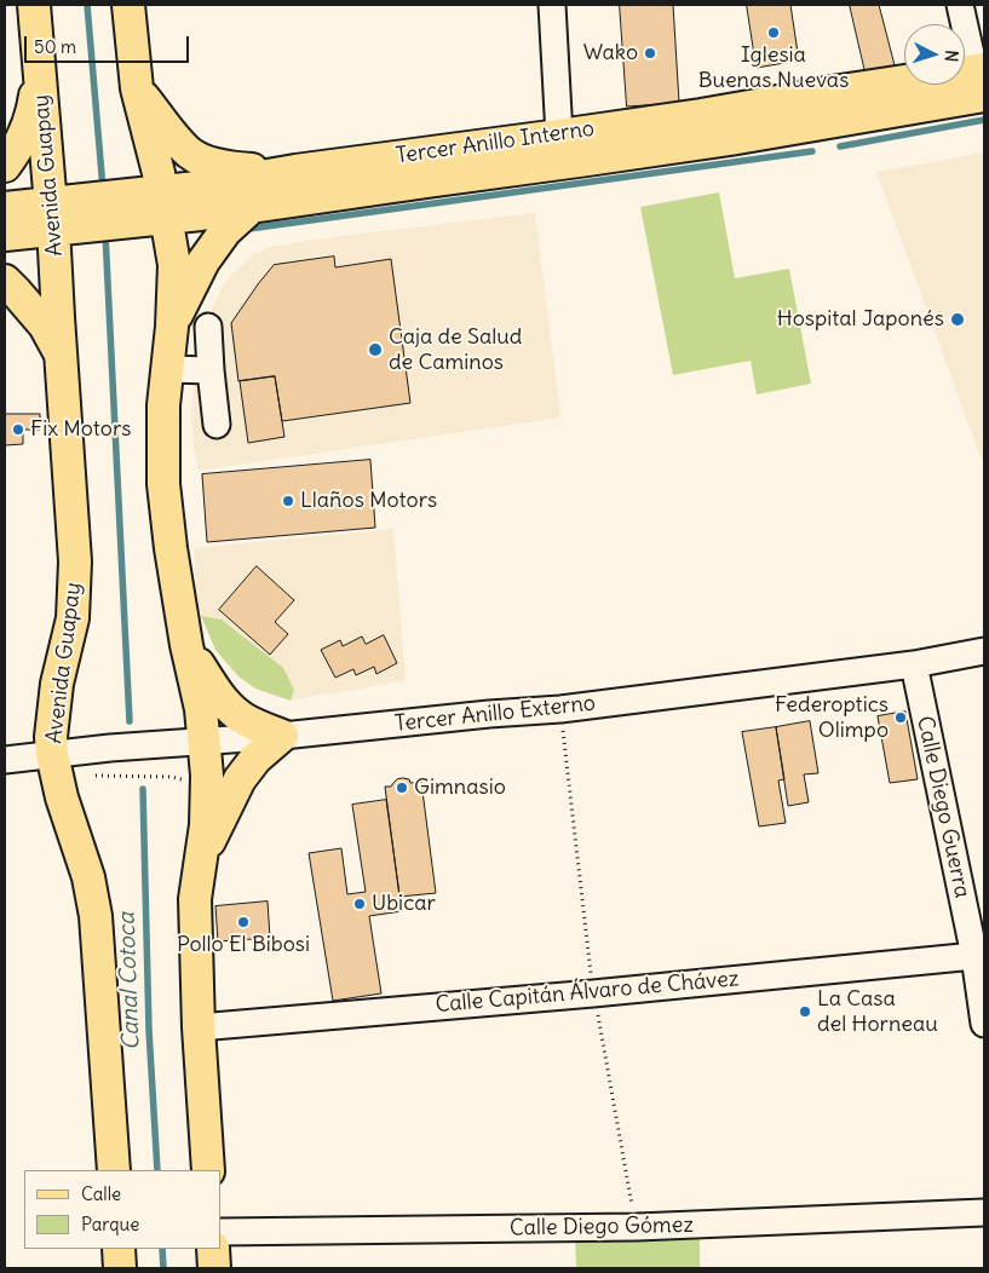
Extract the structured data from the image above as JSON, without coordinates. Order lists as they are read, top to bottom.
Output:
{
  "streets": {
    "main road": ["Tercer Anillo Interno", "Avenida Guapay"],
    "street": [
      "Tercer Anillo Externo",
      "Calle Diego Guerra",
      "Calle Capitán Álvaro de Chávez",
      "Calle Diego Gómez"
    ]
  },
  "crossings": [
    ["Tercer Anillo Interno", "Avenida Guapay"],
    ["Avenida Guapay", "Tercer Anillo Externo"],
    ["Tercer Anillo Externo", "Calle Diego Guerra"],
    ["Calle Diego Guerra", "Calle Capitán Álvaro de Chávez"]
  ],
  "water": ["Canal Cotoca"],
  "places": [
    "Iglesia Buenas Nuevas",
    "Wako",
    "Hospital Japonés",
    "Caja de Salud de Caminos",
    "Fix Motors",
    "Llaños Motors",
    "Federoptics Olimpo",
    "Gimnasio",
    "Ubicar",
    "Pollo El Bibosi",
    "La Casa del Horneau"
  ],
  "legend": ["Calle", "Parque"],
  "scale_bar": "50 m",
  "north": "right"
}
